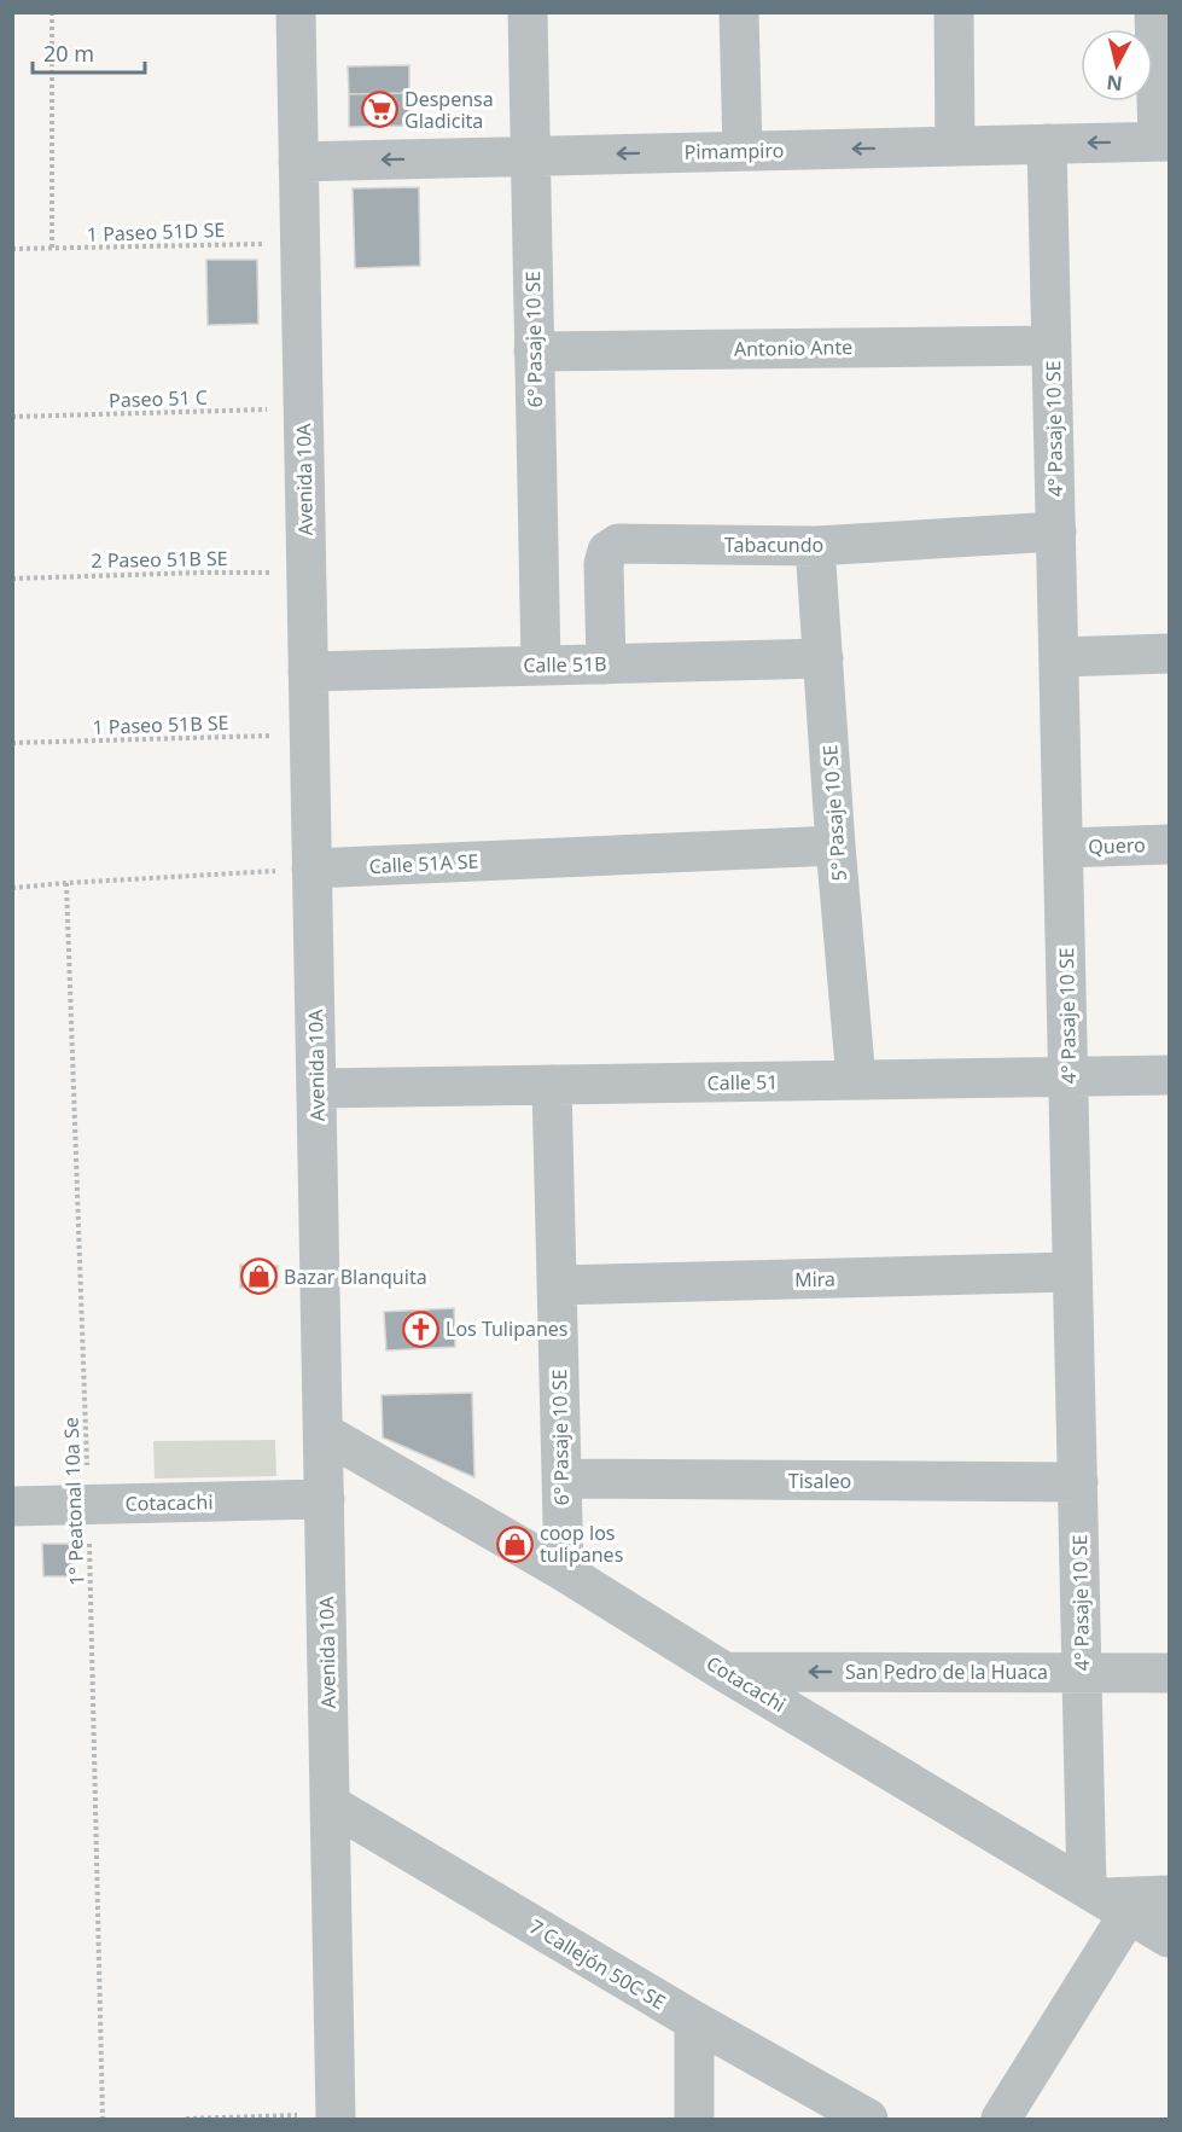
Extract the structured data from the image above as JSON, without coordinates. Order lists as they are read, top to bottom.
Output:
{
  "streets": {
    "street": [
      "Pimampiro",
      "6° Pasaje 10 SE",
      "Antonio Ante",
      "4° Pasaje 10 SE",
      "Avenida 10A",
      "Tabacundo",
      "Calle 51B",
      "5° Pasaje 10 SE",
      "Quero",
      "Calle 51A SE",
      "Calle 51",
      "Mira",
      "Tisaleo",
      "Cotacachi",
      "San Pedro de la Huaca",
      "7 Callejón 50C SE"
    ],
    "path": [
      "1 Paseo 51D SE",
      "Paseo 51 C",
      "2 Paseo 51B SE",
      "1 Paseo 51B SE",
      "1° Peatonal 10a Se"
    ]
  },
  "crossings": [
    ["Pimampiro", "6° Pasaje 10 SE"],
    ["Pimampiro", "4° Pasaje 10 SE"],
    ["Pimampiro", "Avenida 10A"],
    ["1 Paseo 51D SE", "Avenida 10A"],
    ["6° Pasaje 10 SE", "Antonio Ante"],
    ["6° Pasaje 10 SE", "Calle 51B"],
    ["6° Pasaje 10 SE", "Calle 51"],
    ["6° Pasaje 10 SE", "Mira"],
    ["6° Pasaje 10 SE", "Tisaleo"],
    ["6° Pasaje 10 SE", "Cotacachi"],
    ["Antonio Ante", "4° Pasaje 10 SE"],
    ["Paseo 51 C", "Avenida 10A"],
    ["4° Pasaje 10 SE", "Tabacundo"],
    ["4° Pasaje 10 SE", "Quero"],
    ["4° Pasaje 10 SE", "Calle 51"],
    ["4° Pasaje 10 SE", "Mira"],
    ["4° Pasaje 10 SE", "Tisaleo"],
    ["4° Pasaje 10 SE", "Cotacachi"],
    ["4° Pasaje 10 SE", "San Pedro de la Huaca"],
    ["Avenida 10A", "2 Paseo 51B SE"],
    ["Avenida 10A", "Calle 51B"],
    ["Avenida 10A", "1 Paseo 51B SE"],
    ["Avenida 10A", "Calle 51A SE"],
    ["Avenida 10A", "Calle 51"],
    ["Avenida 10A", "Cotacachi"],
    ["Avenida 10A", "7 Callejón 50C SE"],
    ["Tabacundo", "Calle 51B"],
    ["Tabacundo", "5° Pasaje 10 SE"],
    ["Calle 51B", "5° Pasaje 10 SE"],
    ["5° Pasaje 10 SE", "Calle 51A SE"],
    ["5° Pasaje 10 SE", "Calle 51"],
    ["1° Peatonal 10a Se", "Cotacachi"],
    ["Cotacachi", "San Pedro de la Huaca"]
  ],
  "one_way": ["Pimampiro", "San Pedro de la Huaca"],
  "places": {
    "supermarket": ["Despensa Gladicita"],
    "shop": ["Bazar Blanquita", "coop los tulipanes"],
    "church": ["Los Tulipanes"]
  },
  "scale_bar": "20 m",
  "north": "bottom"
}
